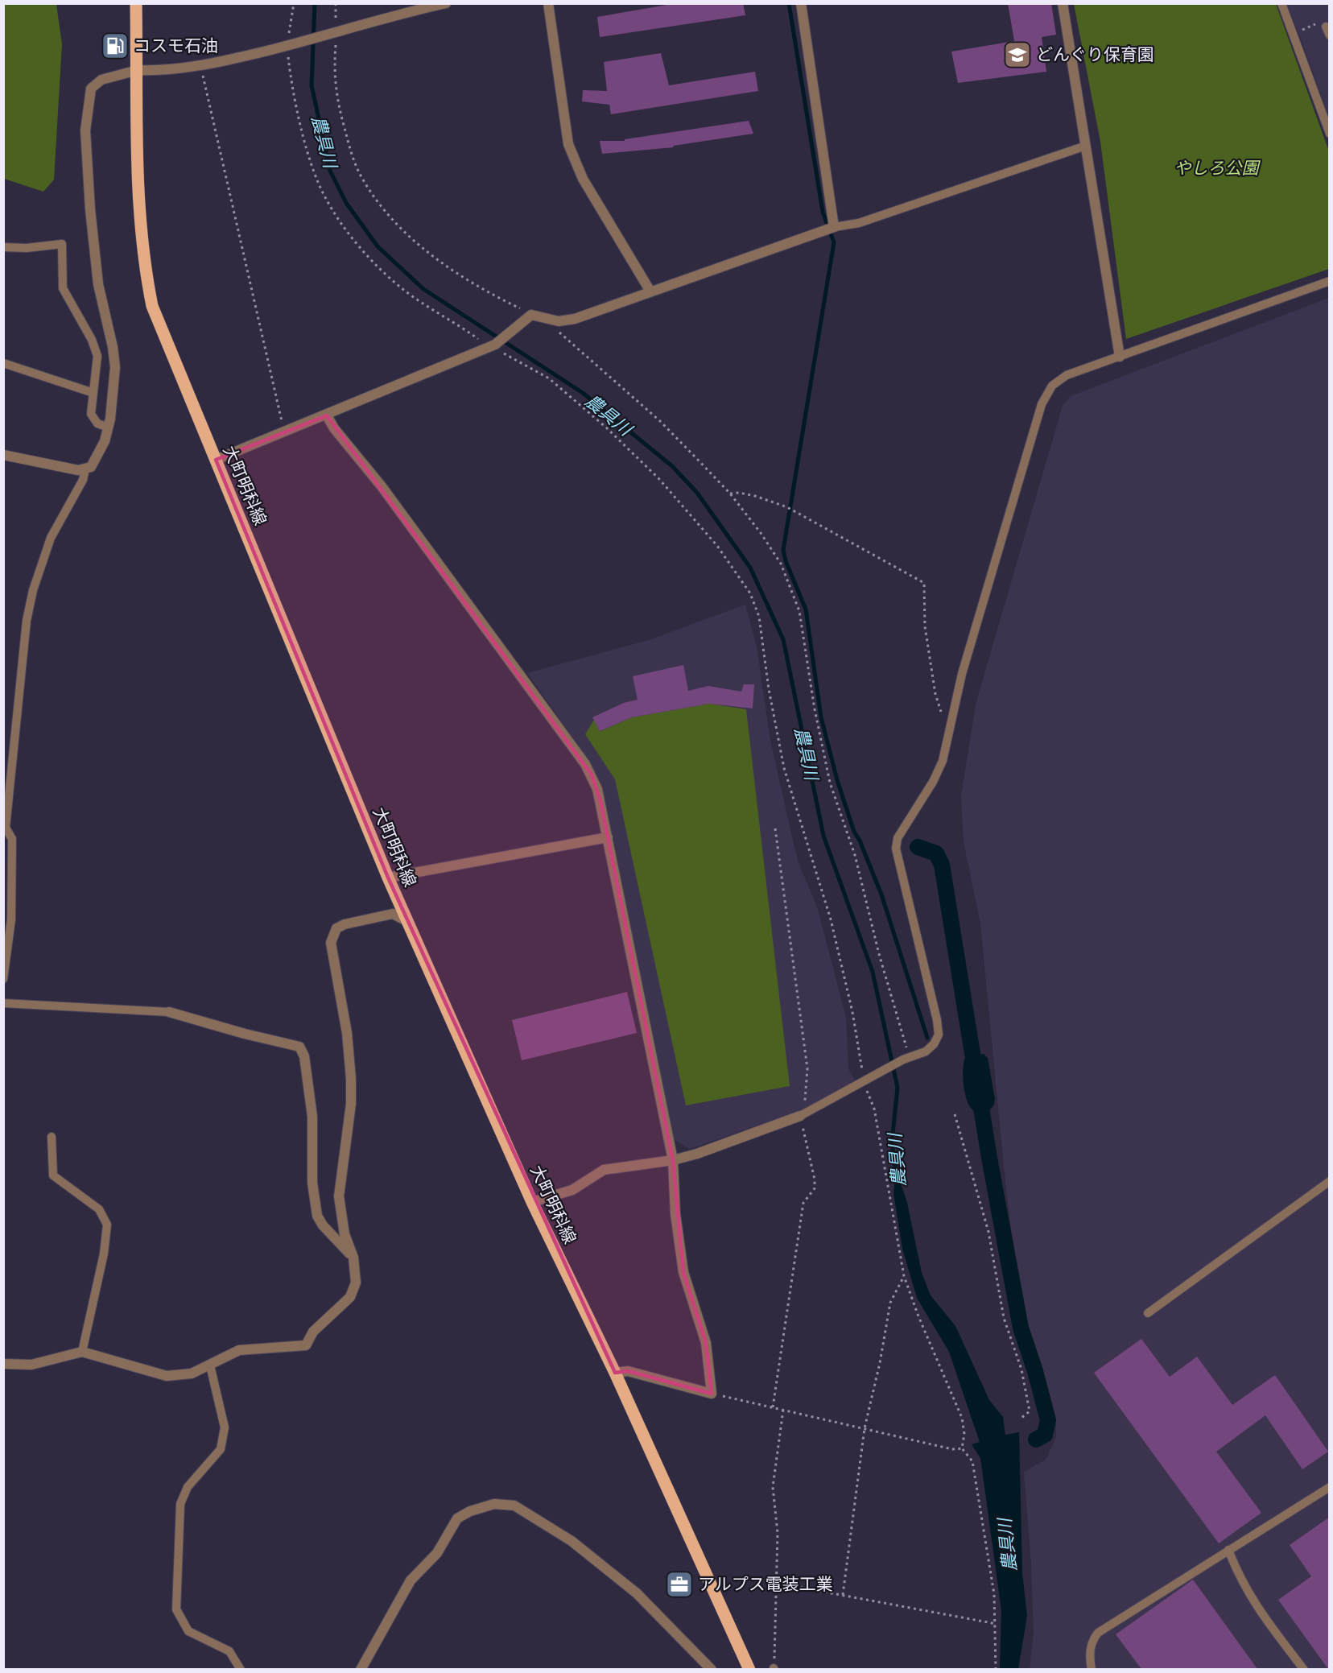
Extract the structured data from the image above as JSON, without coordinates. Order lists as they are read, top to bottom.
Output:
{
  "streets": {
    "main road": ["大町明科線"]
  },
  "water": ["農具川"],
  "parks": ["やしろ公園"],
  "places": {
    "fuel station": ["コスモ石油"],
    "school or university": ["どんぐり保育園"],
    "office": ["アルプス電装工業"]
  }
}
